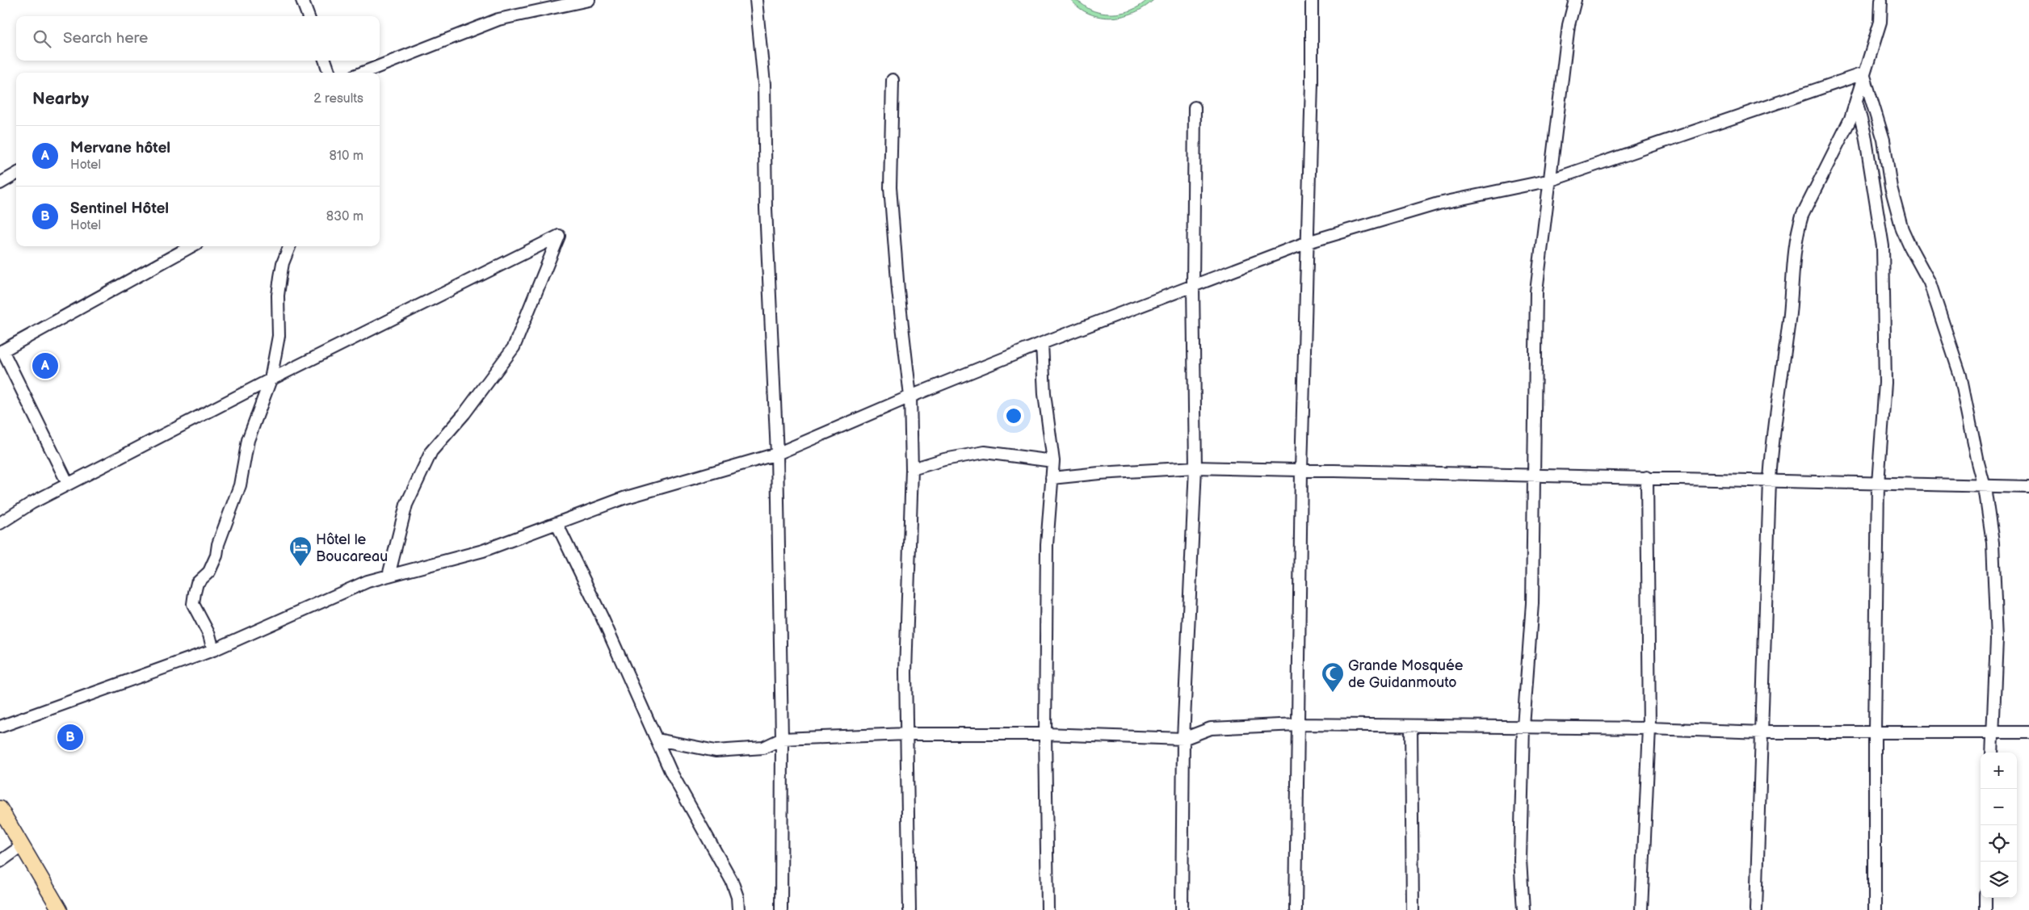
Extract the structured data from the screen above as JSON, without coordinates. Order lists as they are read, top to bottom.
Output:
{
  "places": {
    "hotel": ["Hôtel le Boucareau"],
    "mosque": ["Grande Mosquée de Guidanmouto"]
  },
  "page": {
    "search": "Search here",
    "heading": ["Nearby", "2 results"],
    "list": [
      {
        "mark": "A",
        "name": "Mervane hôtel",
        "note": "Hotel",
        "value": "810 m"
      },
      {
        "mark": "B",
        "name": "Sentinel Hôtel",
        "note": "Hotel",
        "value": "830 m"
      }
    ],
    "pins": ["A", "B"],
    "map_buttons": ["+", "−"]
  }
}
